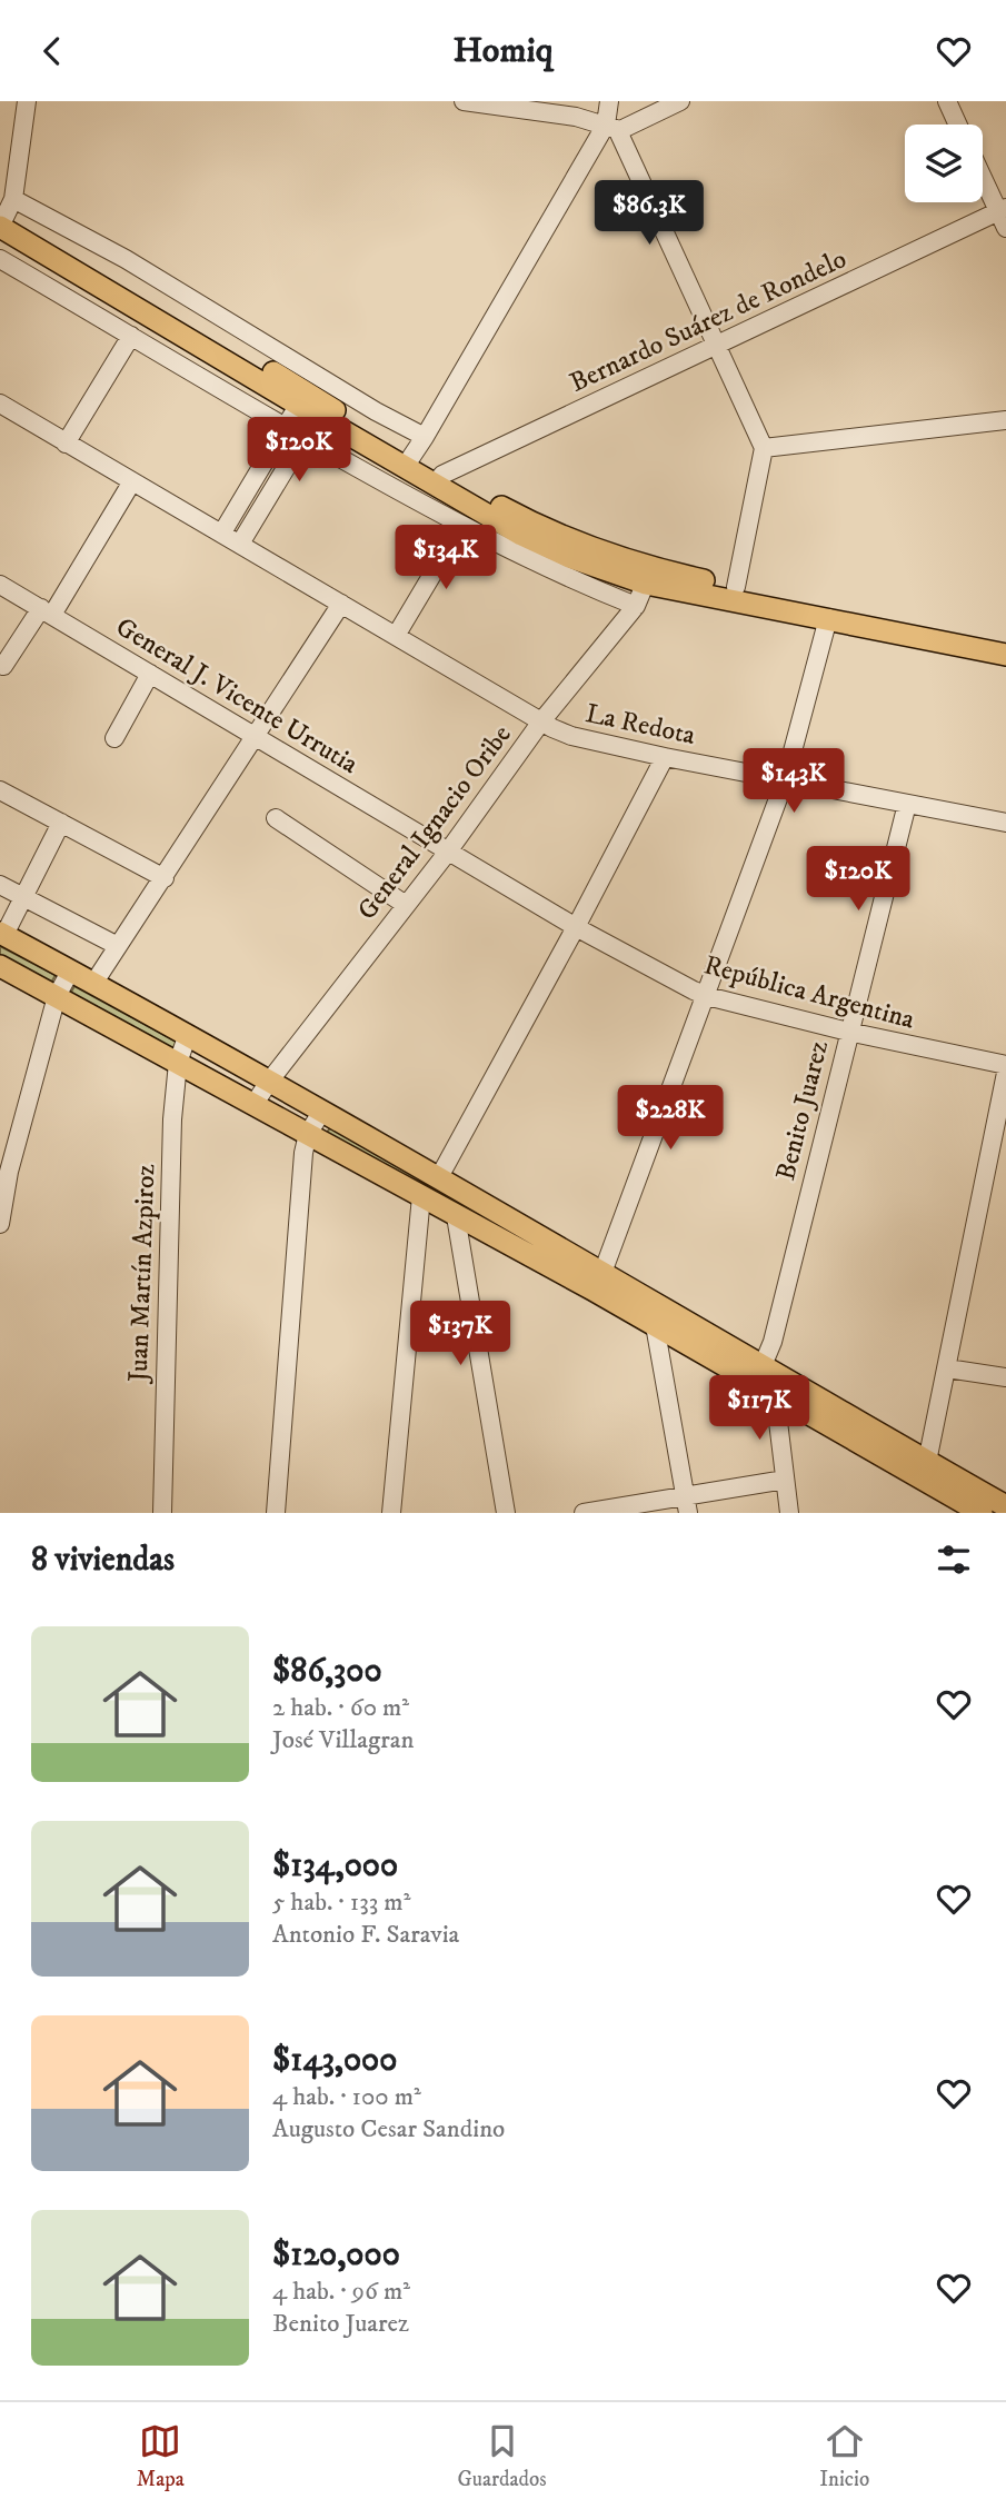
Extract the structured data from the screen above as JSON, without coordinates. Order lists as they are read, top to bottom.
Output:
{
  "streets": {
    "street": [
      "Bernardo Suárez de Rondelo",
      "General J. Vicente Urrutia",
      "La Redota",
      "General Ignacio Oribe",
      "República Argentina",
      "Benito Juarez",
      "Juan Martín Azpiroz"
    ]
  },
  "crossings": [
    ["General J. Vicente Urrutia", "General Ignacio Oribe"],
    ["General J. Vicente Urrutia", "República Argentina"],
    ["La Redota", "General Ignacio Oribe"],
    ["La Redota", "Benito Juarez"],
    ["General Ignacio Oribe", "República Argentina"],
    ["República Argentina", "Benito Juarez"]
  ],
  "page": {
    "header": "Homiq",
    "price": [
      "$86.3K",
      "$120K",
      "$134K",
      "$143K",
      "$120K",
      "$228K",
      "$137K",
      "$117K"
    ],
    "heading": "8 viviendas",
    "list": [
      {
        "name": "$86,300",
        "note": "2 hab. · 60 m² · José Villagran"
      },
      {
        "name": "$134,000",
        "note": "5 hab. · 133 m² · Antonio F. Saravia"
      },
      {
        "name": "$143,000",
        "note": "4 hab. · 100 m² · Augusto Cesar Sandino"
      },
      {
        "name": "$120,000",
        "note": "4 hab. · 96 m² · Benito Juarez"
      }
    ],
    "tabs": ["Mapa", "Guardados", "Inicio"]
  }
}
